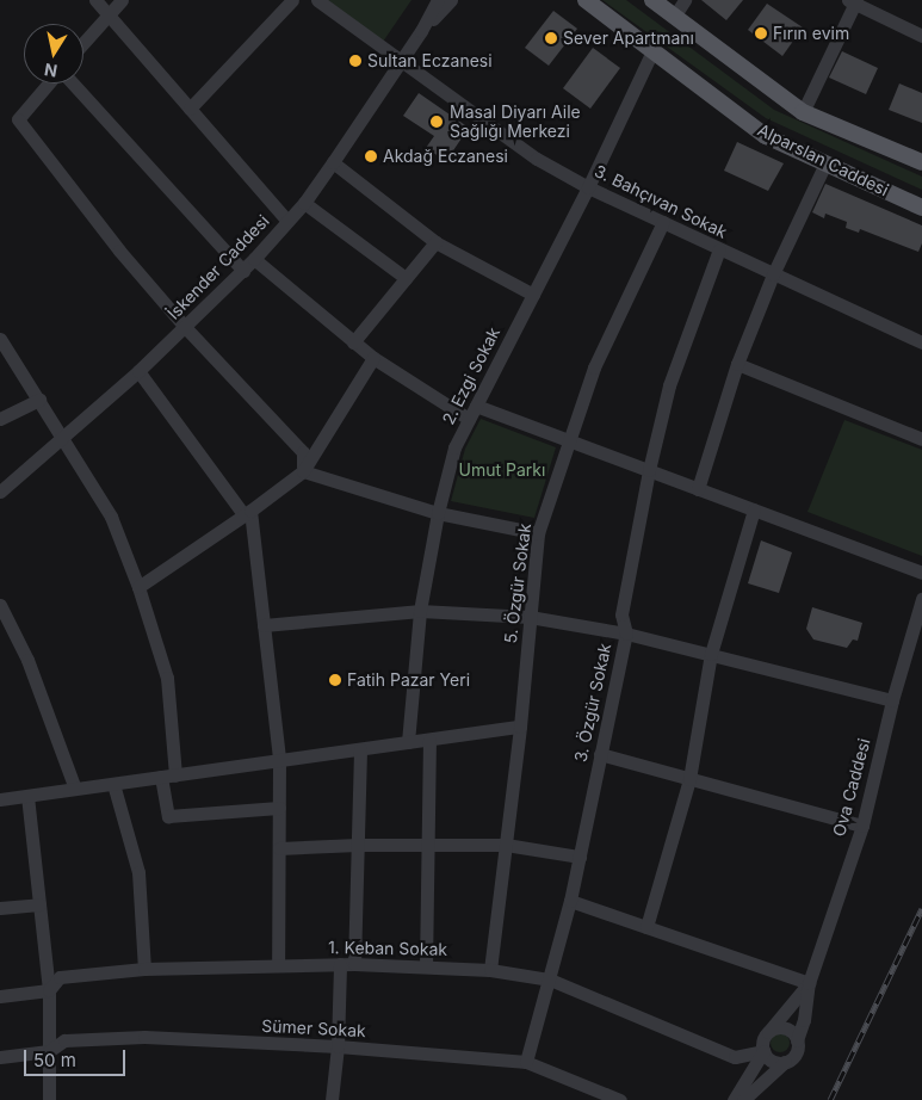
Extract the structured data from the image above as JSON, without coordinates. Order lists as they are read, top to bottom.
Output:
{
  "streets": {
    "main road": ["Alparslan Caddesi"],
    "street": [
      "3. Bahçıvan Sokak",
      "İskender Caddesi",
      "2. Ezgi Sokak",
      "5. Özgür Sokak",
      "3. Özgür Sokak",
      "Ova Caddesi",
      "1. Keban Sokak",
      "Sümer Sokak"
    ]
  },
  "crossings": [
    ["Alparslan Caddesi", "2. Ezgi Sokak"],
    ["3. Bahçıvan Sokak", "İskender Caddesi"],
    ["3. Bahçıvan Sokak", "2. Ezgi Sokak"],
    ["3. Bahçıvan Sokak", "5. Özgür Sokak"],
    ["3. Bahçıvan Sokak", "3. Özgür Sokak"],
    ["5. Özgür Sokak", "1. Keban Sokak"],
    ["3. Özgür Sokak", "1. Keban Sokak"],
    ["3. Özgür Sokak", "Sümer Sokak"]
  ],
  "parks": ["Umut Parkı"],
  "places": [
    "Fırın evim",
    "Sever Apartmanı",
    "Sultan Eczanesi",
    "Masal Diyarı Aile Sağlığı Merkezi",
    "Akdağ Eczanesi",
    "Fatih Pazar Yeri"
  ],
  "scale_bar": "50 m",
  "north": "bottom"
}
